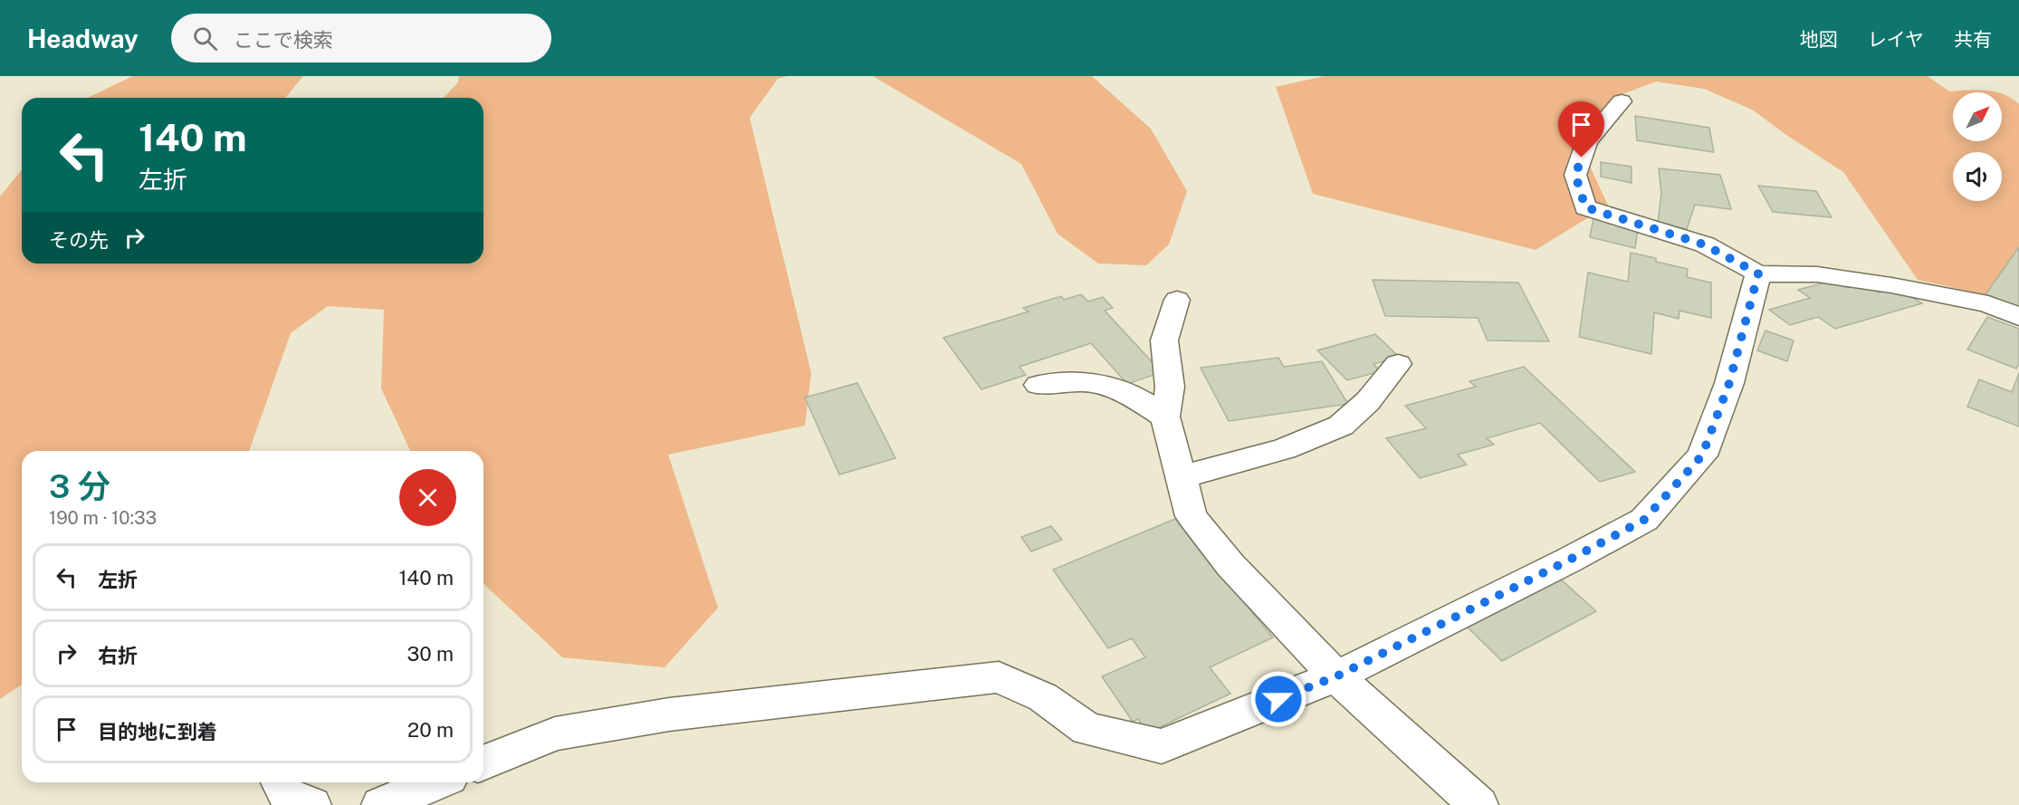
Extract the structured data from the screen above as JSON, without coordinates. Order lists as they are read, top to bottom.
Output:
{
  "north": "top right",
  "page": {
    "header": "Headway",
    "search": "ここで検索",
    "nav": ["地図", "レイヤ", "共有"],
    "turn": ["140 m", "左折"],
    "then": "その先",
    "heading": ["3 分", "190 m · 10:33"],
    "list": [
      {
        "name": "左折",
        "value": "140 m"
      },
      {
        "name": "右折",
        "value": "30 m"
      },
      {
        "name": "目的地に到着",
        "value": "20 m"
      }
    ]
  }
}
